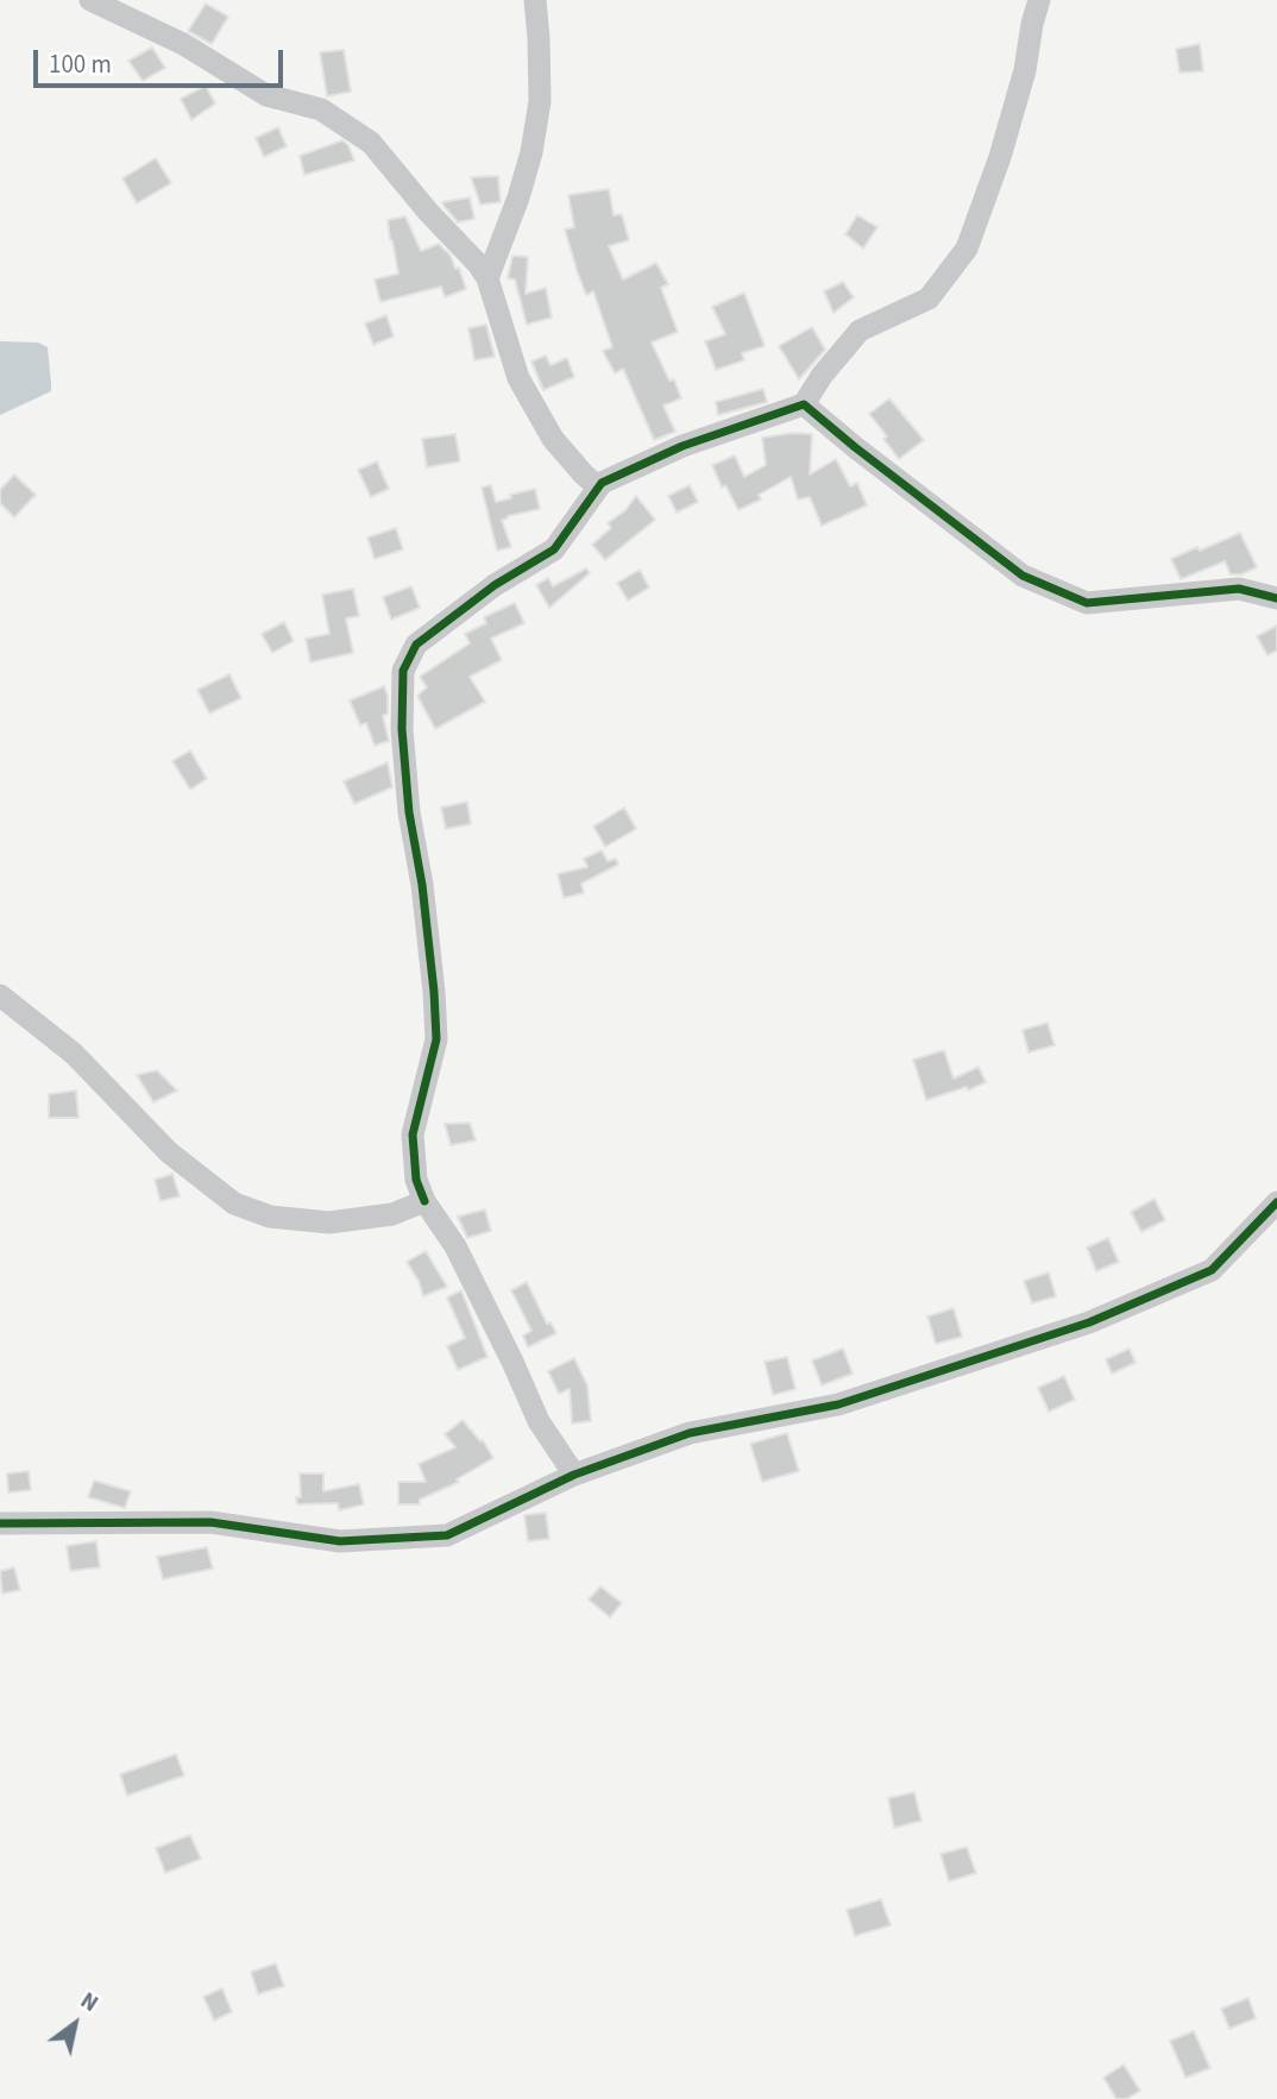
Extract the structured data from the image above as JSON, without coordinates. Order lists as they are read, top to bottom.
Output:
{
  "scale_bar": "100 m",
  "north": "top right"
}
